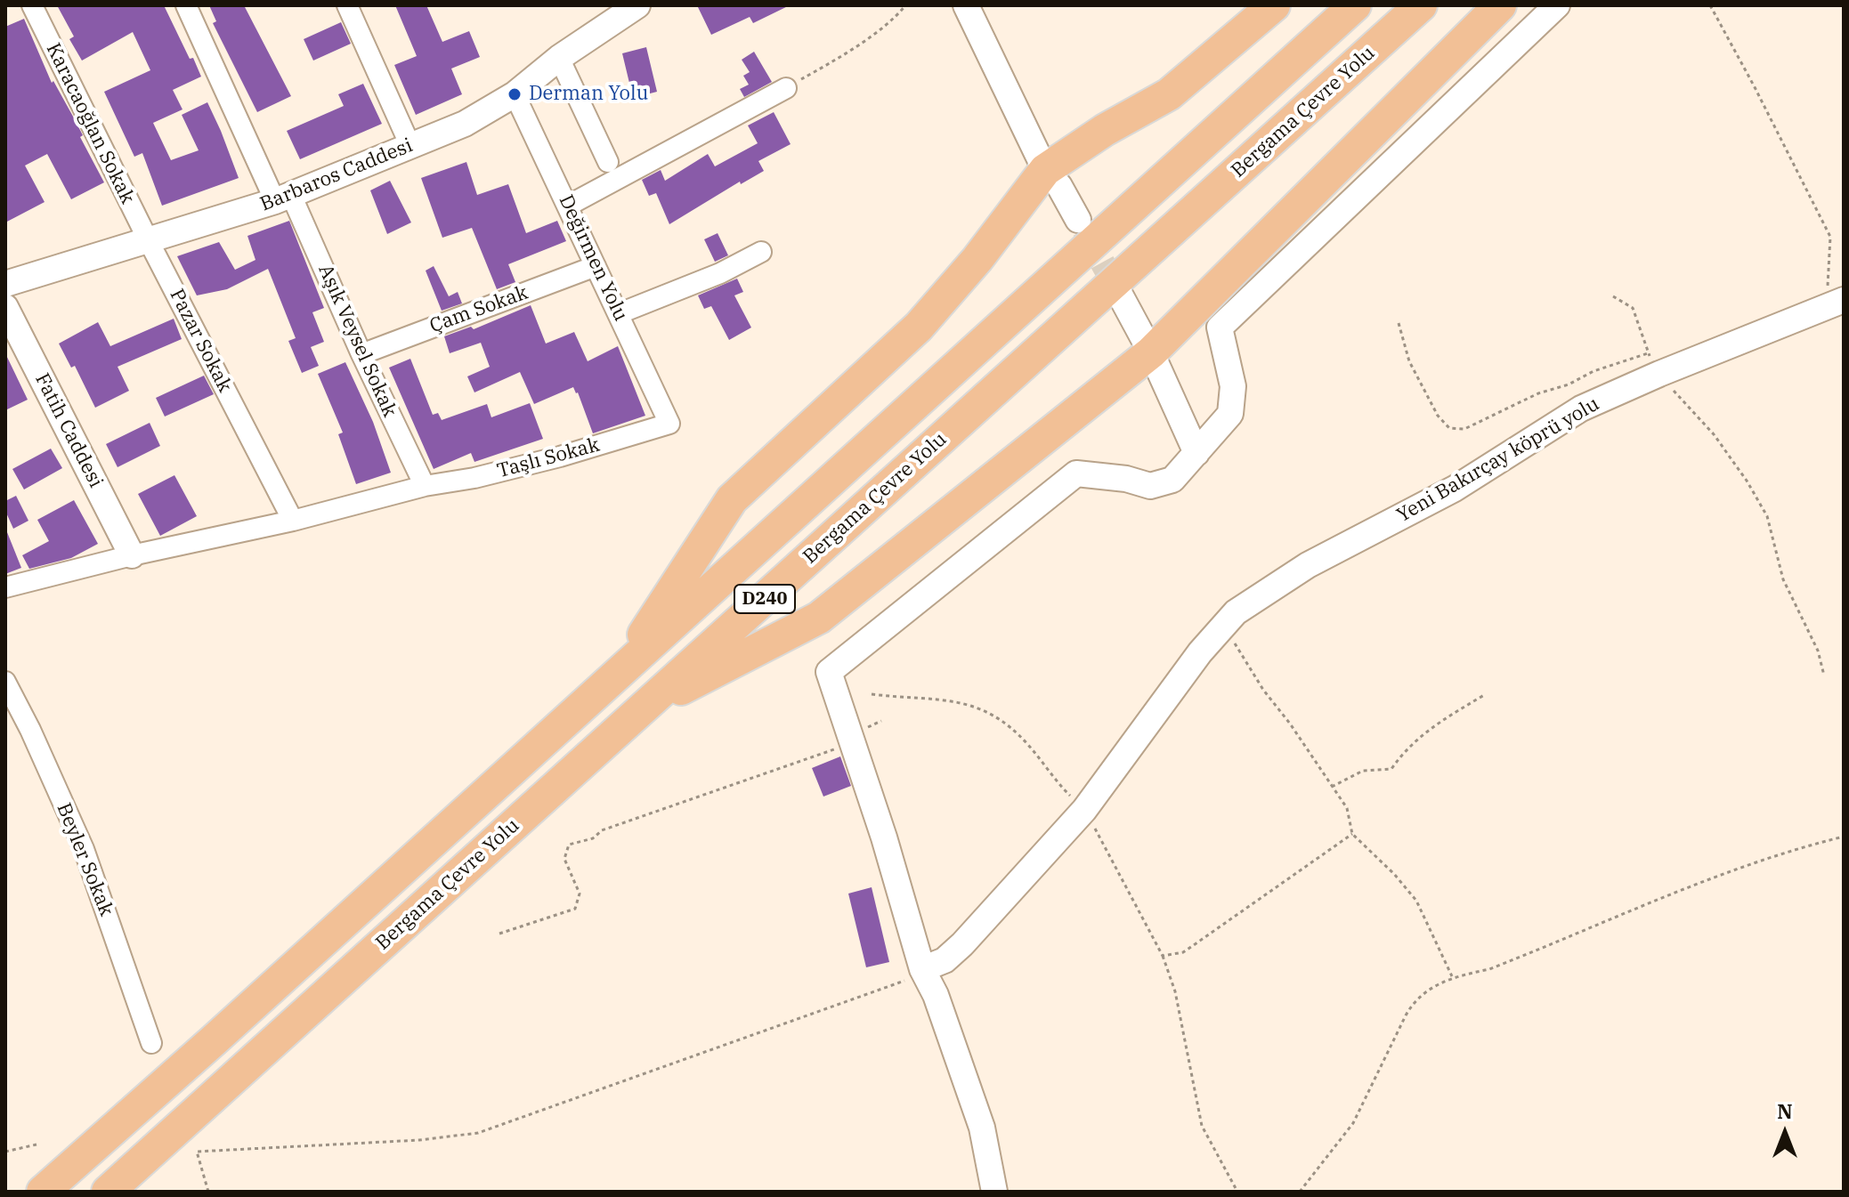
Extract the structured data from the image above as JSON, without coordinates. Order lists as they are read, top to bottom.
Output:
{
  "streets": {
    "highway": ["Bergama Çevre Yolu", "D240"],
    "street": [
      "Karacaoğlan Sokak",
      "Barbaros Caddesi",
      "Değirmen Yolu",
      "Çam Sokak",
      "Pazar Sokak",
      "Aşık Veysel Sokak",
      "Fatih Caddesi",
      "Taşlı Sokak",
      "Yeni Bakırçay köprü yolu",
      "Beyler Sokak"
    ]
  },
  "crossings": [
    ["Karacaoğlan Sokak", "Barbaros Caddesi"],
    ["Karacaoğlan Sokak", "Pazar Sokak"],
    ["Barbaros Caddesi", "Değirmen Yolu"],
    ["Barbaros Caddesi", "Pazar Sokak"],
    ["Barbaros Caddesi", "Aşık Veysel Sokak"],
    ["Değirmen Yolu", "Çam Sokak"],
    ["Değirmen Yolu", "Taşlı Sokak"],
    ["Çam Sokak", "Aşık Veysel Sokak"],
    ["Pazar Sokak", "Taşlı Sokak"],
    ["Aşık Veysel Sokak", "Taşlı Sokak"],
    ["Fatih Caddesi", "Taşlı Sokak"]
  ],
  "places": ["Derman Yolu"],
  "north": "top"
}
